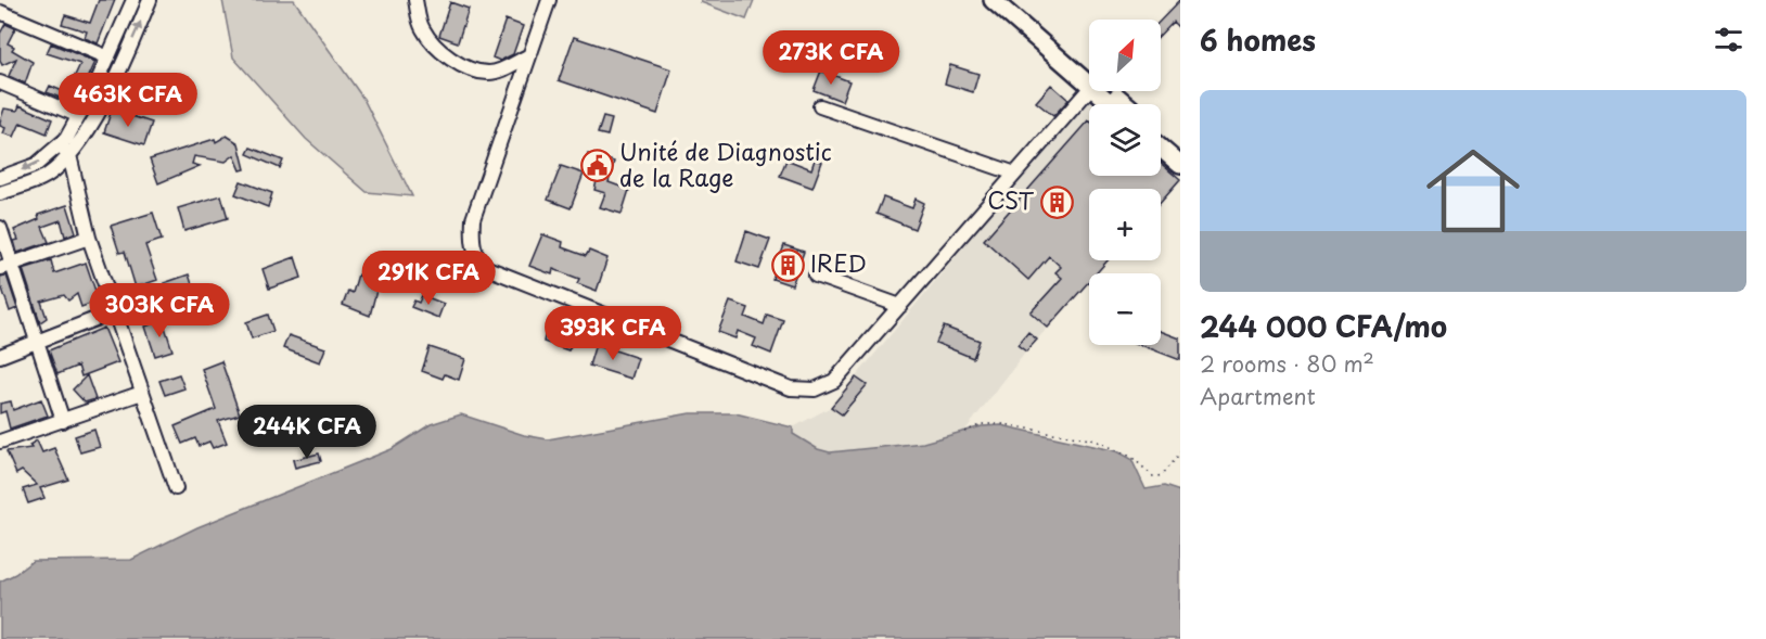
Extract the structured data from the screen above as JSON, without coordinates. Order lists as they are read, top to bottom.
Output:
{
  "places": {
    "public building": ["Unité de Diagnostic de la Rage"],
    "building": ["CST", "IRED"]
  },
  "north": "top right",
  "page": {
    "heading": "6 homes",
    "map_buttons": ["+", "−"],
    "price": [
      "273K CFA",
      "463K CFA",
      "291K CFA",
      "303K CFA",
      "393K CFA",
      "244K CFA"
    ],
    "list": [
      {
        "name": "244 000 CFA/mo",
        "note": "2 rooms · 80 m² · Apartment"
      }
    ]
  }
}
